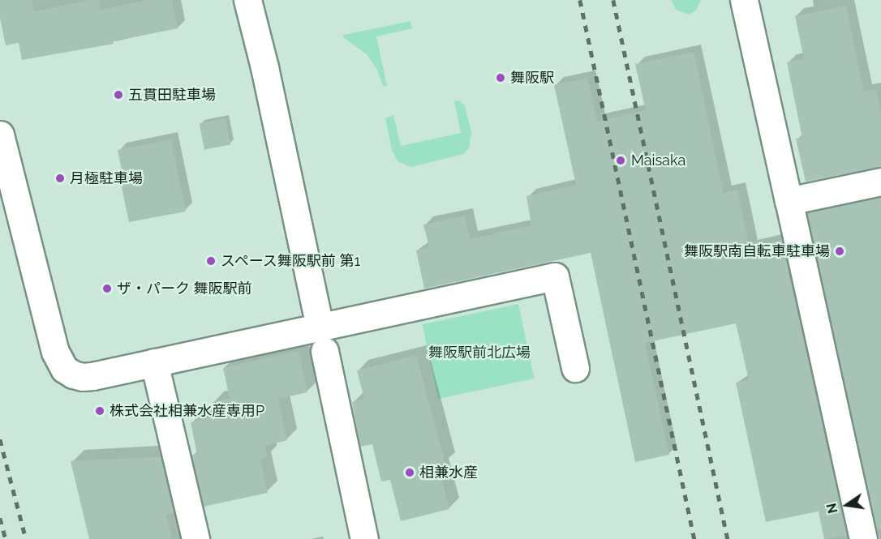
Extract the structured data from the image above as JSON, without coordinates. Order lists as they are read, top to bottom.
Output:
{
  "parks": ["舞阪駅前北広場"],
  "places": [
    "舞阪駅",
    "五貫田駐車場",
    "Maisaka",
    "月極駐車場",
    "舞阪駅南自転車駐車場",
    "スペース舞阪駅前 第1",
    "ザ・パーク 舞阪駅前",
    "株式会社相兼水産専用P",
    "相兼水産"
  ],
  "north": "left"
}
